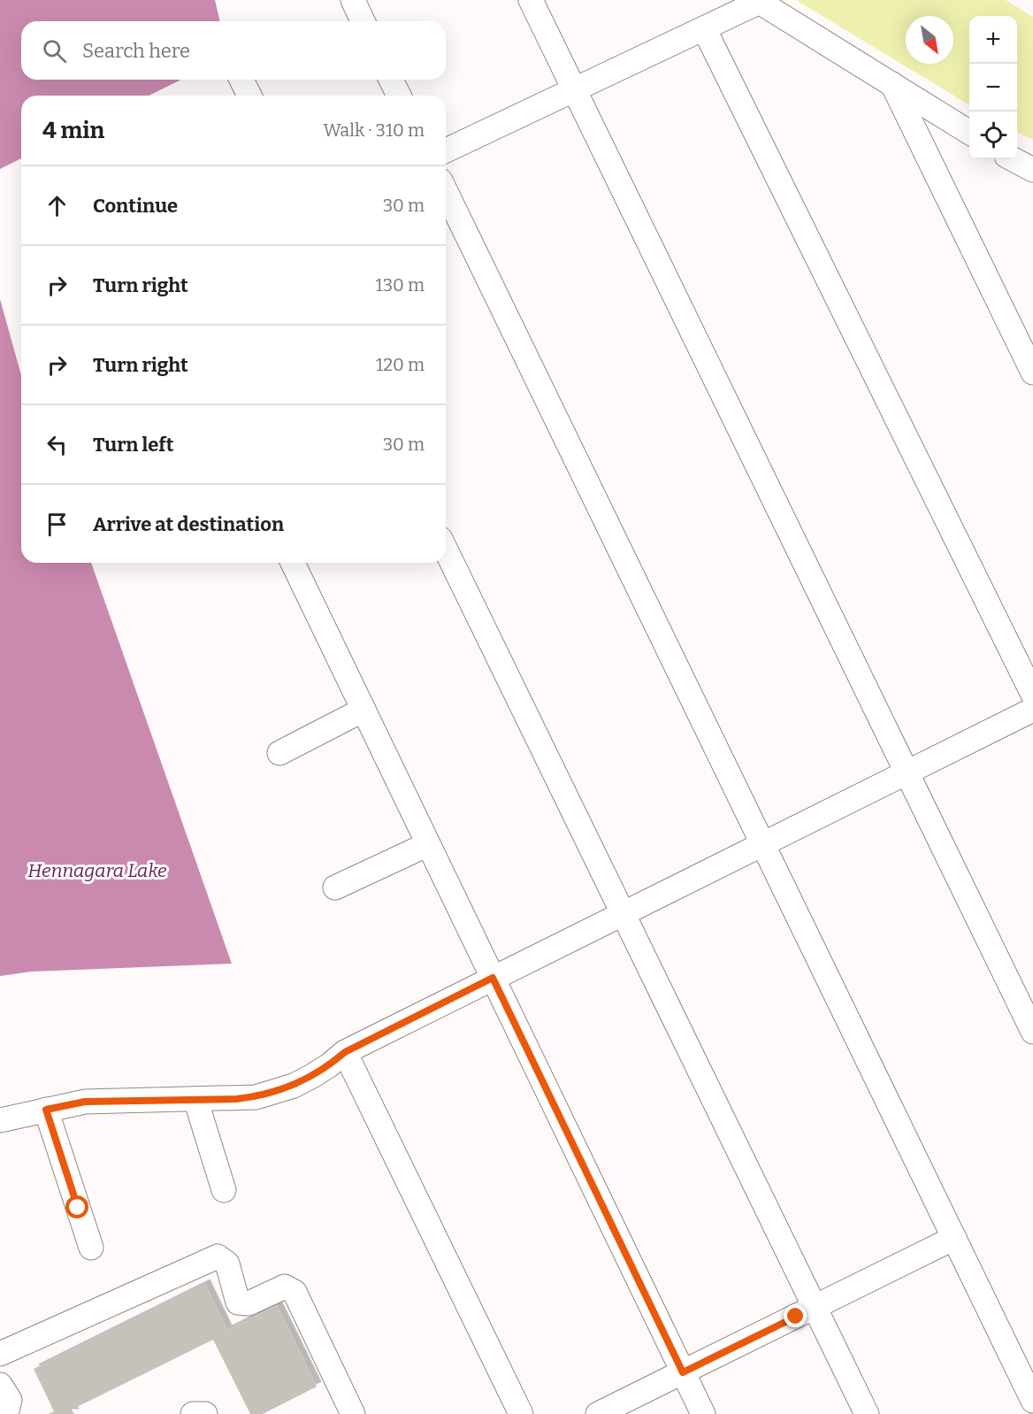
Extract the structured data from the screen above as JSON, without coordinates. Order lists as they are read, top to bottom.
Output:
{
  "water": ["Hennagara Lake"],
  "north": "bottom right",
  "page": {
    "map_buttons": ["+", "−"],
    "search": "Search here",
    "heading": ["4 min", "Walk · 310 m"],
    "list": [
      ["Continue", "30 m"],
      ["Turn right", "130 m"],
      ["Turn right", "120 m"],
      ["Turn left", "30 m"],
      "Arrive at destination"
    ]
  }
}
